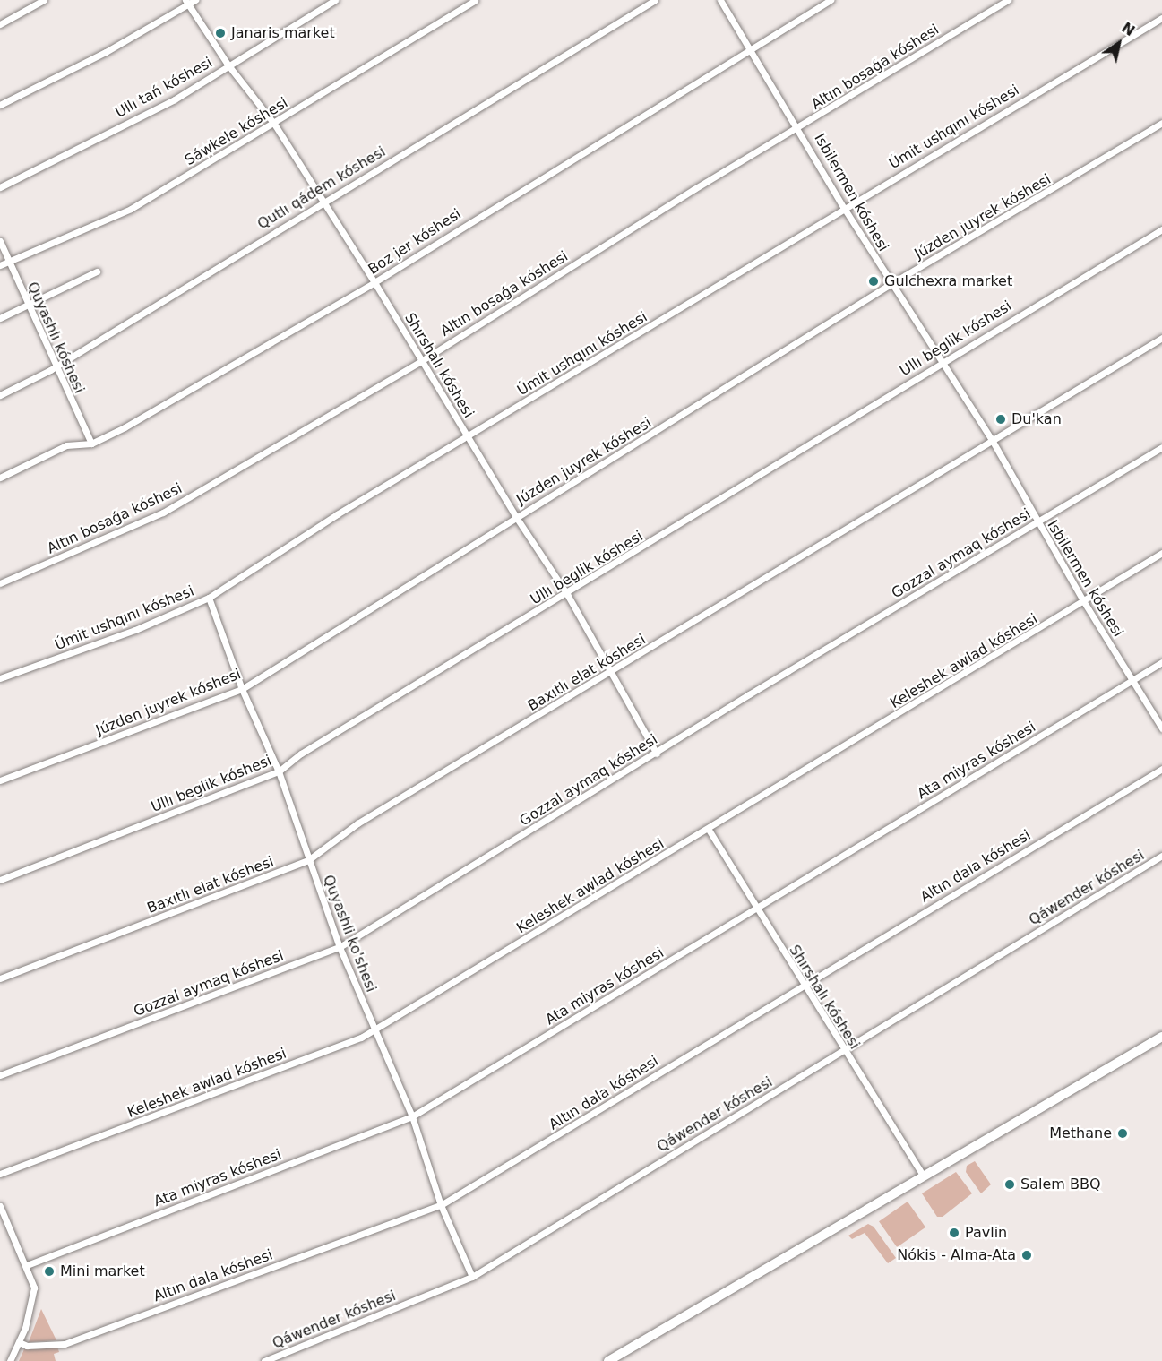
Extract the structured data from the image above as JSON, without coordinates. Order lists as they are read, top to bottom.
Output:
{
  "streets": {
    "street": [
      "Altın bosaǵa kóshesi",
      "Ullı tań kóshesi",
      "Úmit ushqını kóshesi",
      "Sáwkele kóshesi",
      "Qutlı qádem kóshesi",
      "Isbilermen kóshesi",
      "Júzden juyrek kóshesi",
      "Boz jer kóshesi",
      "Quyashlı kóshesi",
      "Ullı beglik kóshesi",
      "Shırshalı kóshesi",
      "Gozzal aymaq kóshesi",
      "Keleshek awlad kóshesi",
      "Baxıtlı elat kóshesi",
      "Ata miyras kóshesi",
      "Altın dala kóshesi",
      "Qáwender kóshesi",
      "Quyashli ko'shesi"
    ]
  },
  "crossings": [
    ["Altın bosaǵa kóshesi", "Isbilermen kóshesi"],
    ["Altın bosaǵa kóshesi", "Shırshalı kóshesi"],
    ["Ullı tań kóshesi", "Shırshalı kóshesi"],
    ["Úmit ushqını kóshesi", "Isbilermen kóshesi"],
    ["Úmit ushqını kóshesi", "Shırshalı kóshesi"],
    ["Úmit ushqını kóshesi", "Quyashli ko'shesi"],
    ["Sáwkele kóshesi", "Quyashlı kóshesi"],
    ["Sáwkele kóshesi", "Shırshalı kóshesi"],
    ["Qutlı qádem kóshesi", "Quyashlı kóshesi"],
    ["Qutlı qádem kóshesi", "Shırshalı kóshesi"],
    ["Isbilermen kóshesi", "Júzden juyrek kóshesi"],
    ["Isbilermen kóshesi", "Boz jer kóshesi"],
    ["Isbilermen kóshesi", "Ullı beglik kóshesi"],
    ["Isbilermen kóshesi", "Gozzal aymaq kóshesi"],
    ["Isbilermen kóshesi", "Keleshek awlad kóshesi"],
    ["Isbilermen kóshesi", "Baxıtlı elat kóshesi"],
    ["Isbilermen kóshesi", "Ata miyras kóshesi"],
    ["Júzden juyrek kóshesi", "Shırshalı kóshesi"],
    ["Júzden juyrek kóshesi", "Quyashli ko'shesi"],
    ["Boz jer kóshesi", "Quyashlı kóshesi"],
    ["Boz jer kóshesi", "Shırshalı kóshesi"],
    ["Ullı beglik kóshesi", "Shırshalı kóshesi"],
    ["Ullı beglik kóshesi", "Quyashli ko'shesi"],
    ["Shırshalı kóshesi", "Gozzal aymaq kóshesi"],
    ["Shırshalı kóshesi", "Keleshek awlad kóshesi"],
    ["Shırshalı kóshesi", "Baxıtlı elat kóshesi"],
    ["Shırshalı kóshesi", "Ata miyras kóshesi"],
    ["Shırshalı kóshesi", "Altın dala kóshesi"],
    ["Shırshalı kóshesi", "Qáwender kóshesi"],
    ["Gozzal aymaq kóshesi", "Quyashli ko'shesi"],
    ["Keleshek awlad kóshesi", "Quyashli ko'shesi"],
    ["Baxıtlı elat kóshesi", "Quyashli ko'shesi"],
    ["Ata miyras kóshesi", "Quyashli ko'shesi"],
    ["Altın dala kóshesi", "Quyashli ko'shesi"],
    ["Qáwender kóshesi", "Quyashli ko'shesi"]
  ],
  "places": [
    "Janaris market",
    "Gulchexra market",
    "Du'kan",
    "Methane",
    "Salem BBQ",
    "Pavlin",
    "Nókis - Alma-Ata",
    "Mini market"
  ],
  "north": "top right"
}
